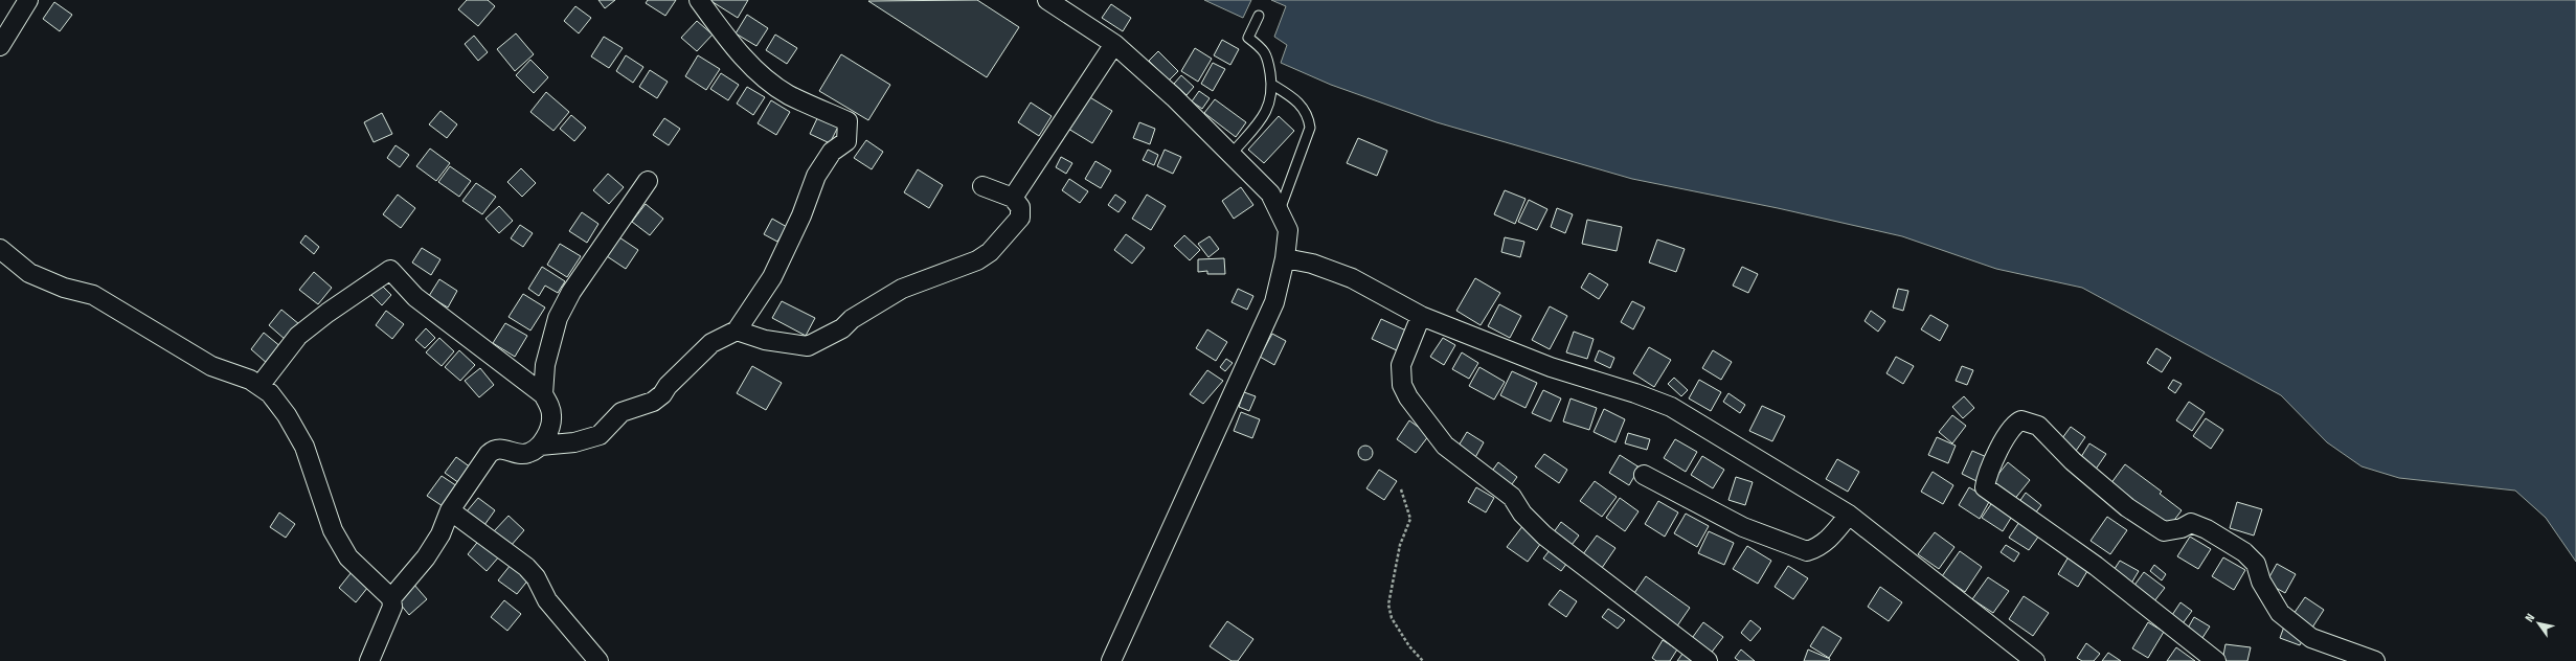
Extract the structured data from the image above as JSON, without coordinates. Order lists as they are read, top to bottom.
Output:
{
  "north": "top left"
}
